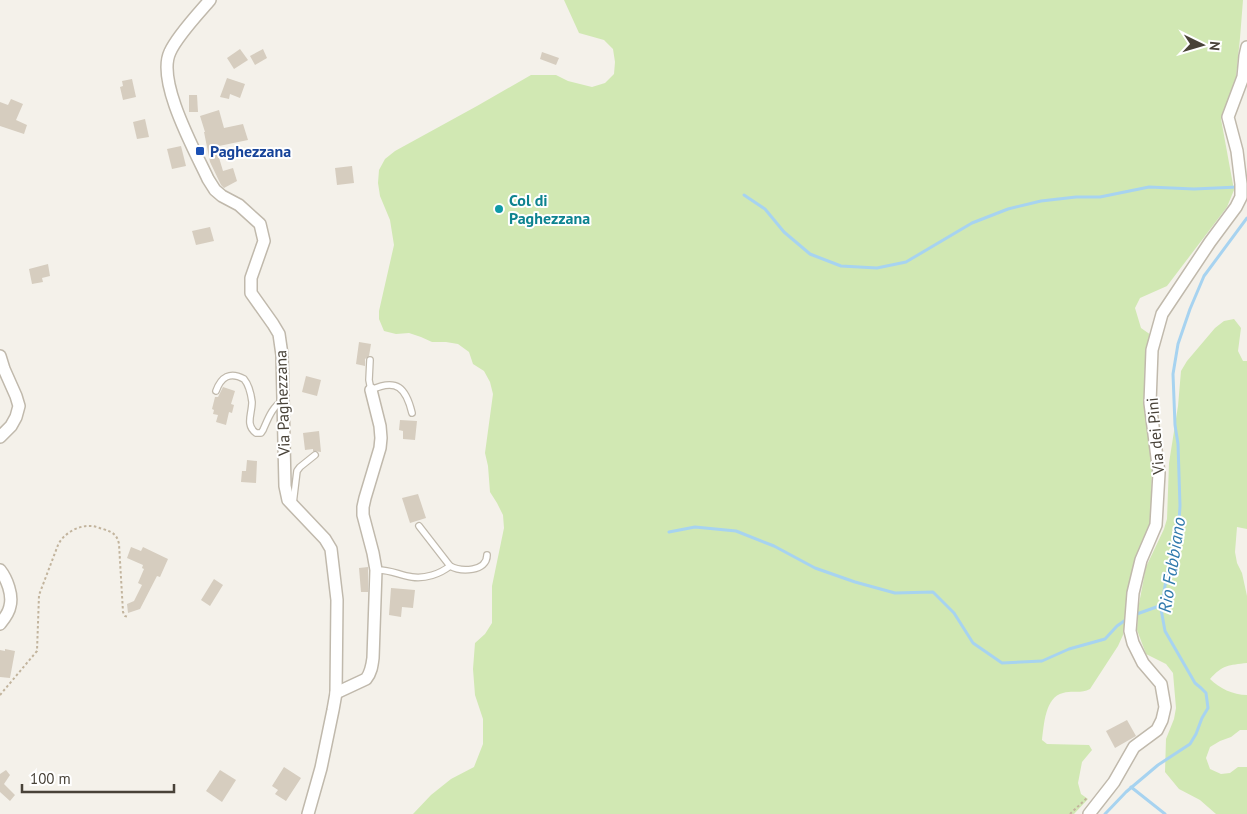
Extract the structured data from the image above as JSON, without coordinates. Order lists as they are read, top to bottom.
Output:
{
  "streets": {
    "street": ["Via Paghezzana", "Via dei Pini"]
  },
  "water": ["Rio Fabbiano"],
  "places": {
    "transit": ["Paghezzana"],
    "other": ["Col di Paghezzana"]
  },
  "scale_bar": "100 m",
  "north": "right"
}
